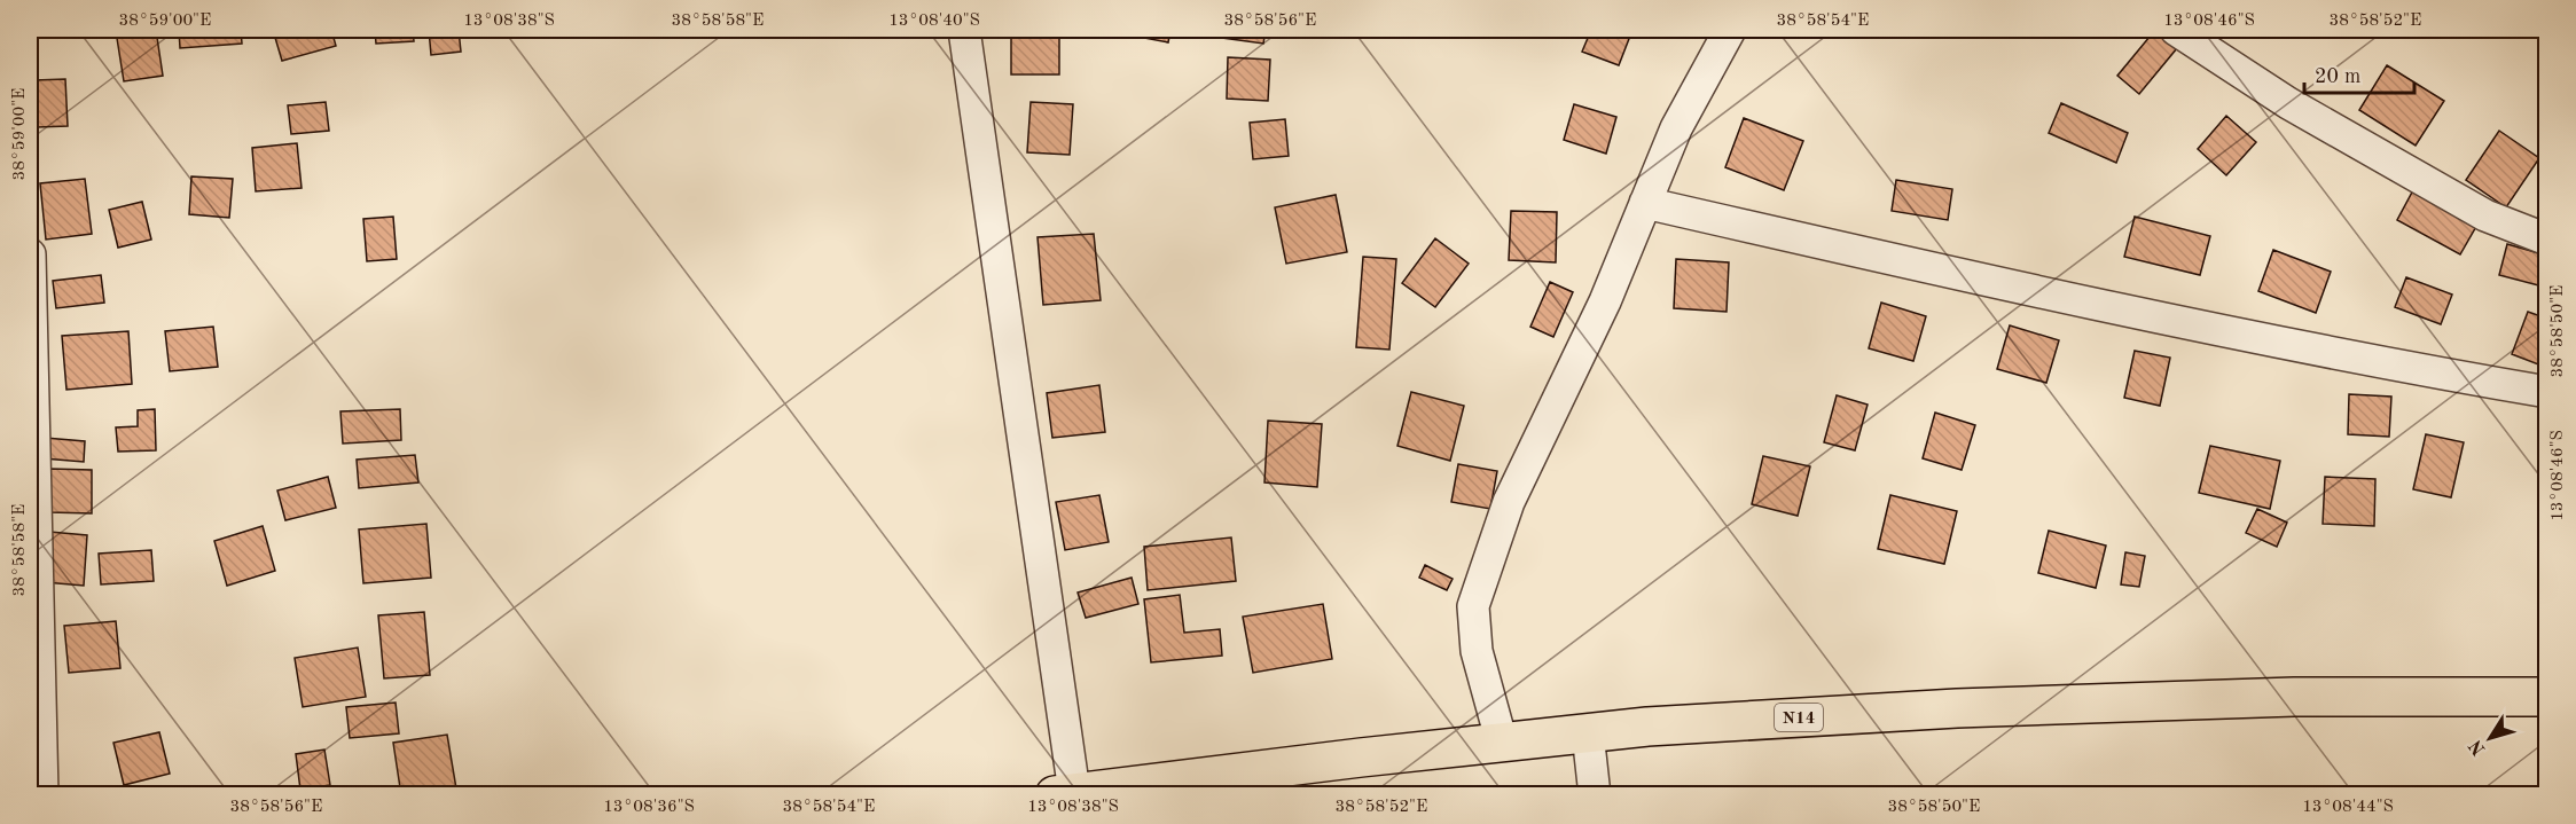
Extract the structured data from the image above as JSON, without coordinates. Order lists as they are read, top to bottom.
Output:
{
  "streets": {
    "main road": ["N14"]
  },
  "scale_bar": "20 m",
  "north": "bottom left",
  "coordinates": [
    "38°59'00\"E",
    "13°08'38\"S",
    "38°58'58\"E",
    "13°08'40\"S",
    "38°58'56\"E",
    "38°58'54\"E",
    "13°08'46\"S",
    "38°58'52\"E",
    "38°58'50\"E",
    "13°08'36\"S",
    "13°08'44\"S"
  ]
}
